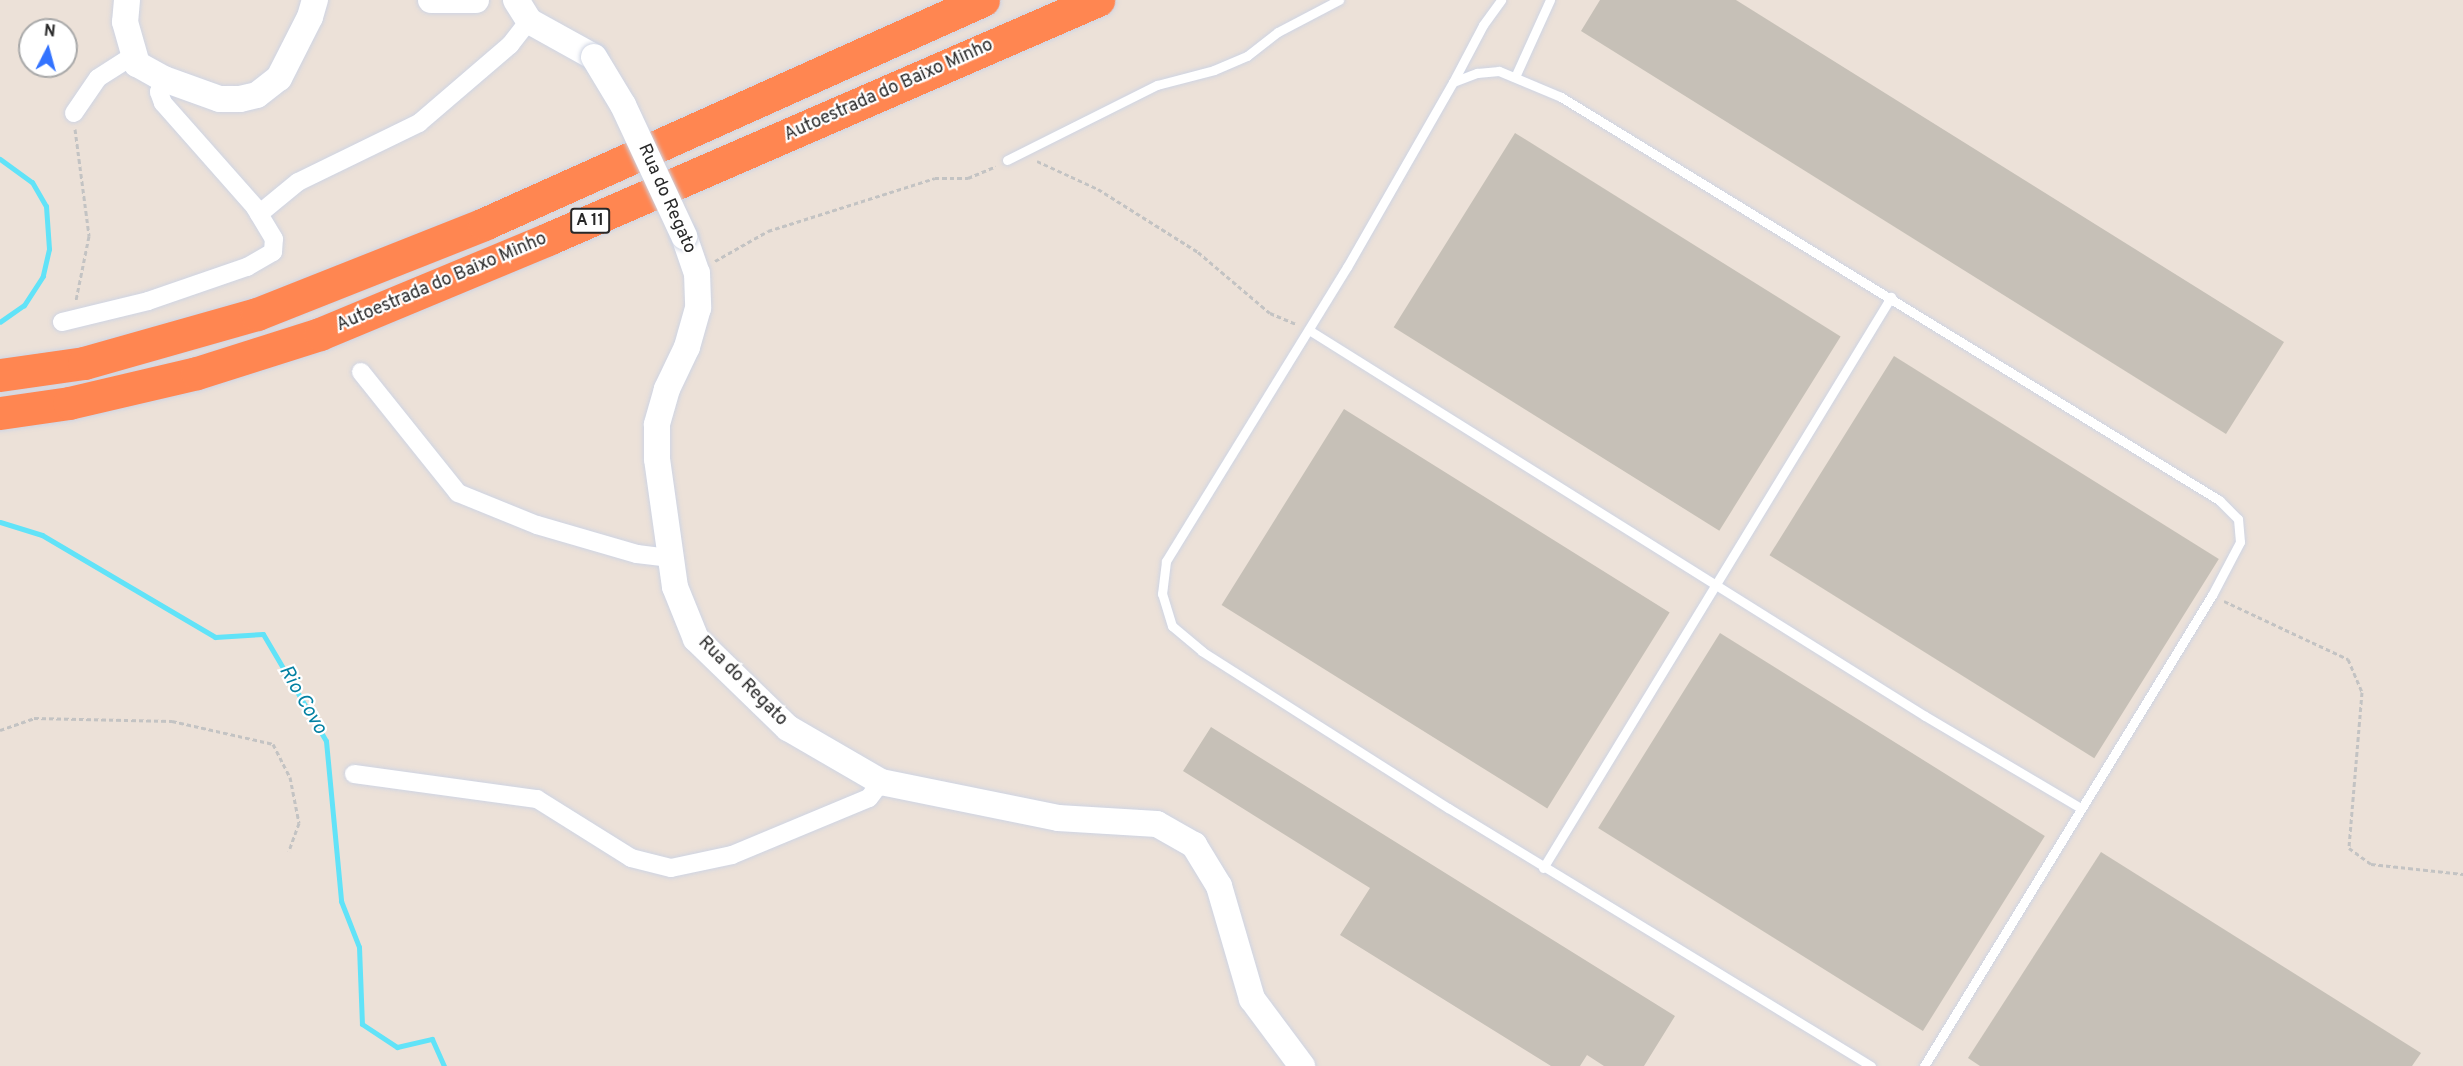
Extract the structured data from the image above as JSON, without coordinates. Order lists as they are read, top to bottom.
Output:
{
  "streets": {
    "highway": ["Autoestrada do Baixo Minho", "A 11"],
    "street": ["Rua do Regato"]
  },
  "water": ["Rio Covo"],
  "north": "top"
}
